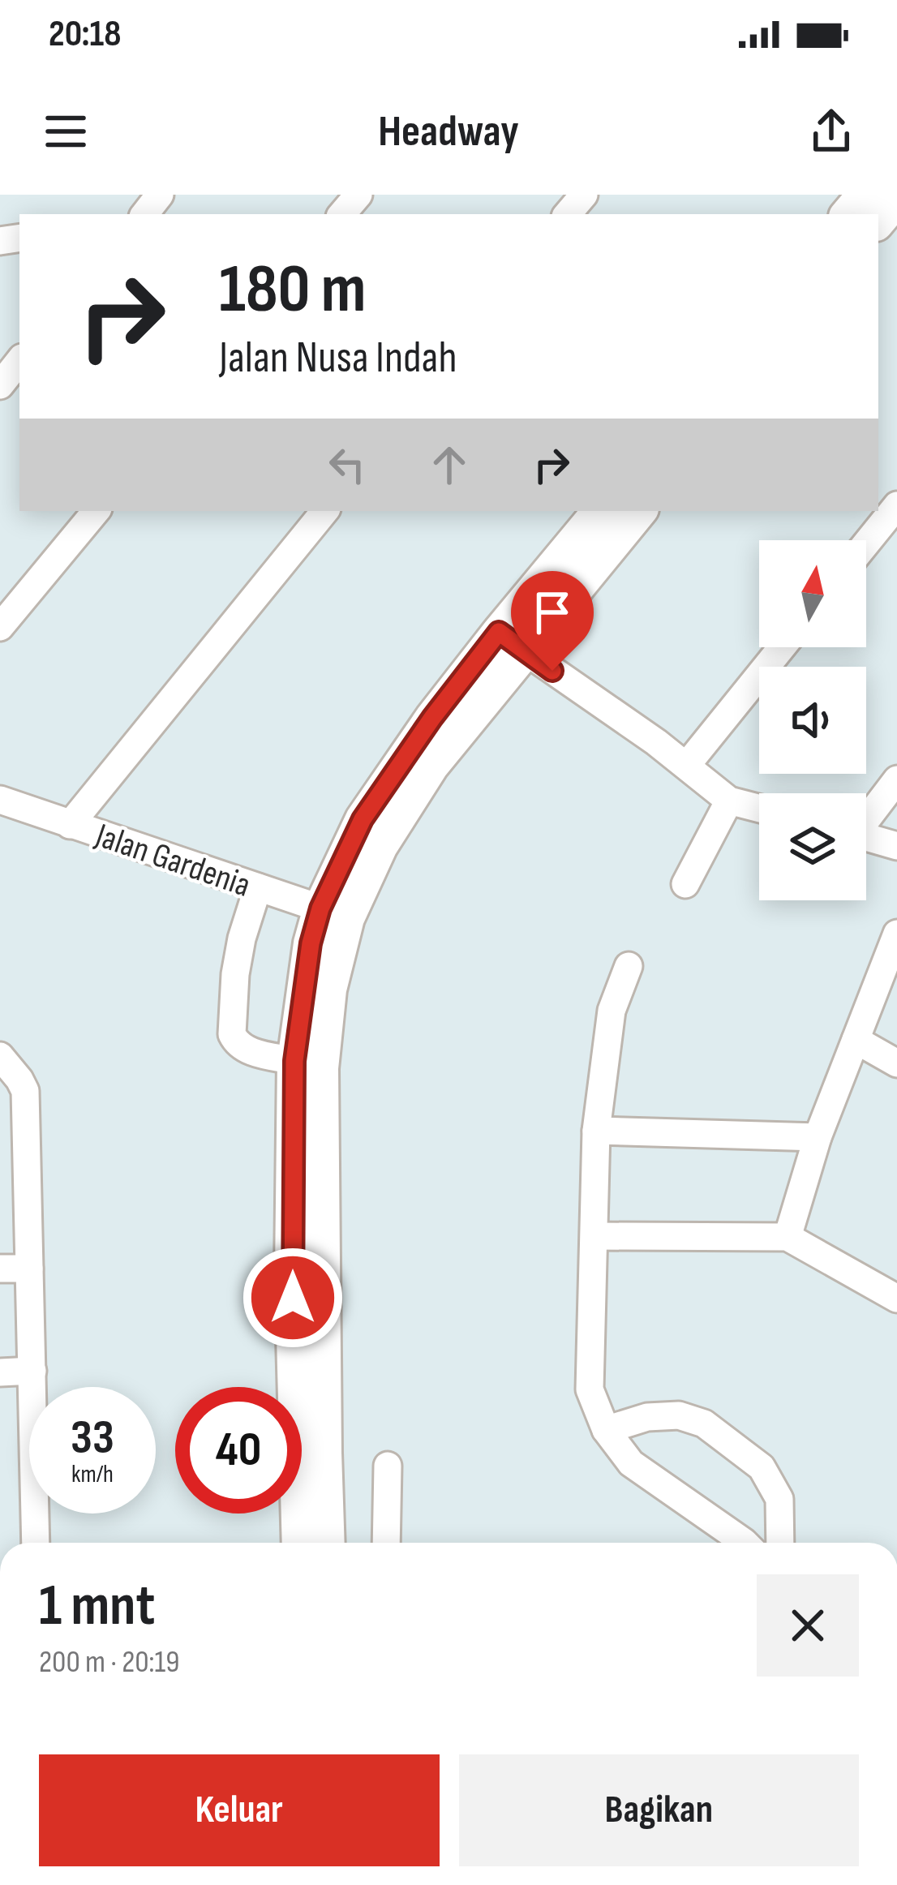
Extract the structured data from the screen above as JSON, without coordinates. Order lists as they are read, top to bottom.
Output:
{
  "streets": {
    "street": ["Jalan Gardenia"]
  },
  "north": "top",
  "page": {
    "status": "20:18",
    "header": "Headway",
    "turn": ["180 m", "Jalan Nusa Indah"],
    "speed": "33 km/h",
    "limit": "40",
    "heading": ["1 mnt", "200 m · 20:19"],
    "buttons": ["Keluar", "Bagikan"]
  }
}
